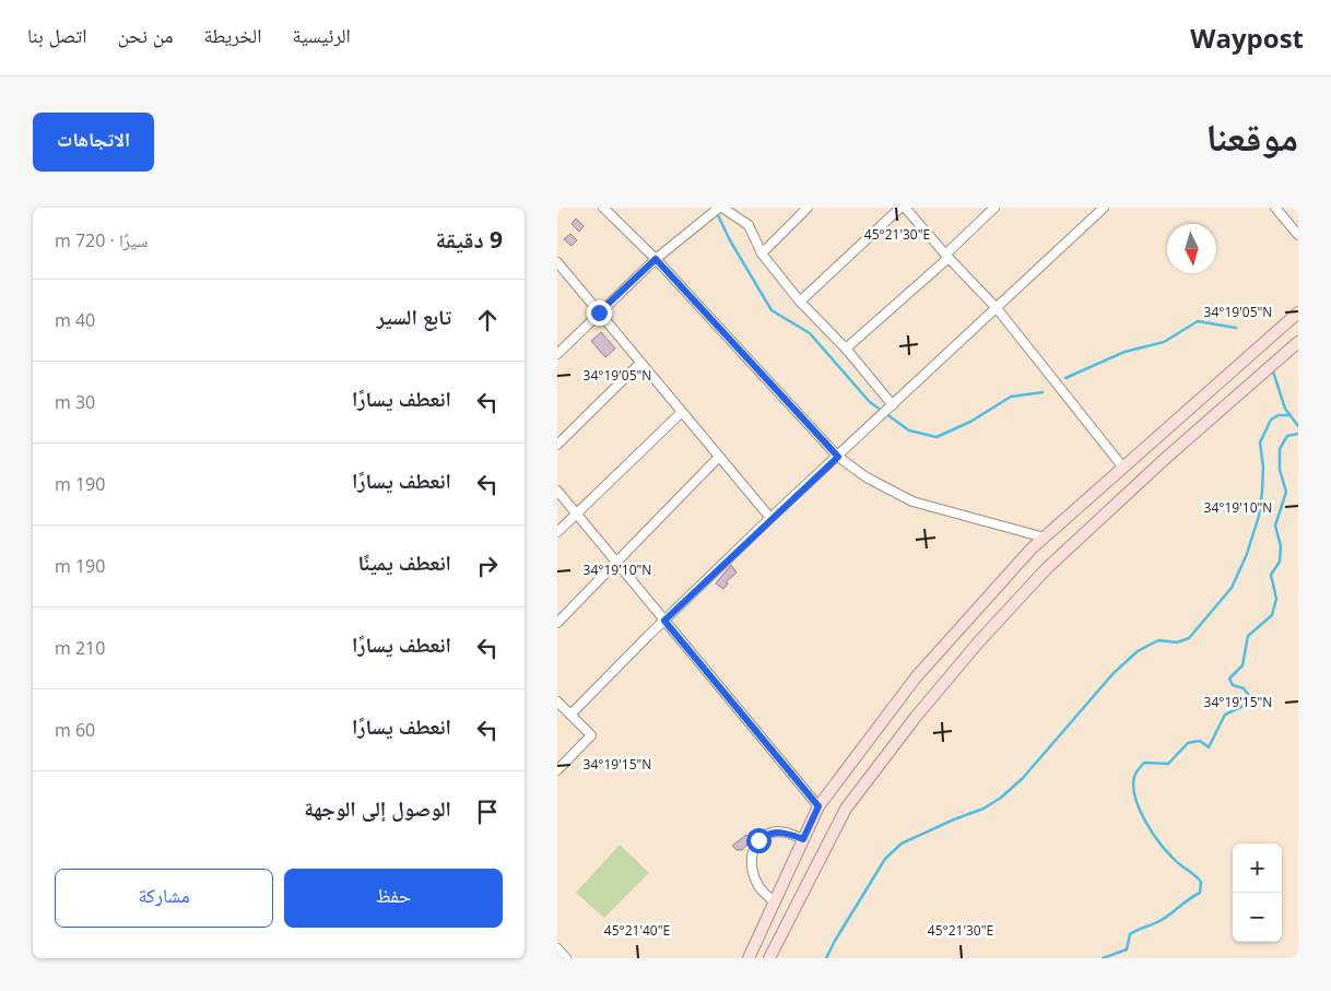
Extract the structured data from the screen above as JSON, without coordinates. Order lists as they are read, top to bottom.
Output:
{
  "north": "bottom",
  "page": {
    "header": "Waypost",
    "nav": [
      "الرئيسية",
      "الخريطة",
      "من نحن",
      "اتصل بنا"
    ],
    "title": "موقعنا",
    "buttons": [
      "الاتجاهات",
      ["حفظ", "مشاركة"]
    ],
    "heading": ["9 دقيقة", "سيرًا · 720 m"],
    "list": [
      ["تابع السير", "40 m"],
      ["انعطف يسارًا", "30 m"],
      ["انعطف يسارًا", "190 m"],
      ["انعطف يمينًا", "190 m"],
      ["انعطف يسارًا", "210 m"],
      ["انعطف يسارًا", "60 m"],
      "الوصول إلى الوجهة"
    ],
    "map_buttons": ["+", "−"]
  },
  "coordinates": [
    "45°21'30\"E",
    "34°19'05\"N",
    "34°19'10\"N",
    "34°19'15\"N",
    "45°21'40\"E"
  ]
}
